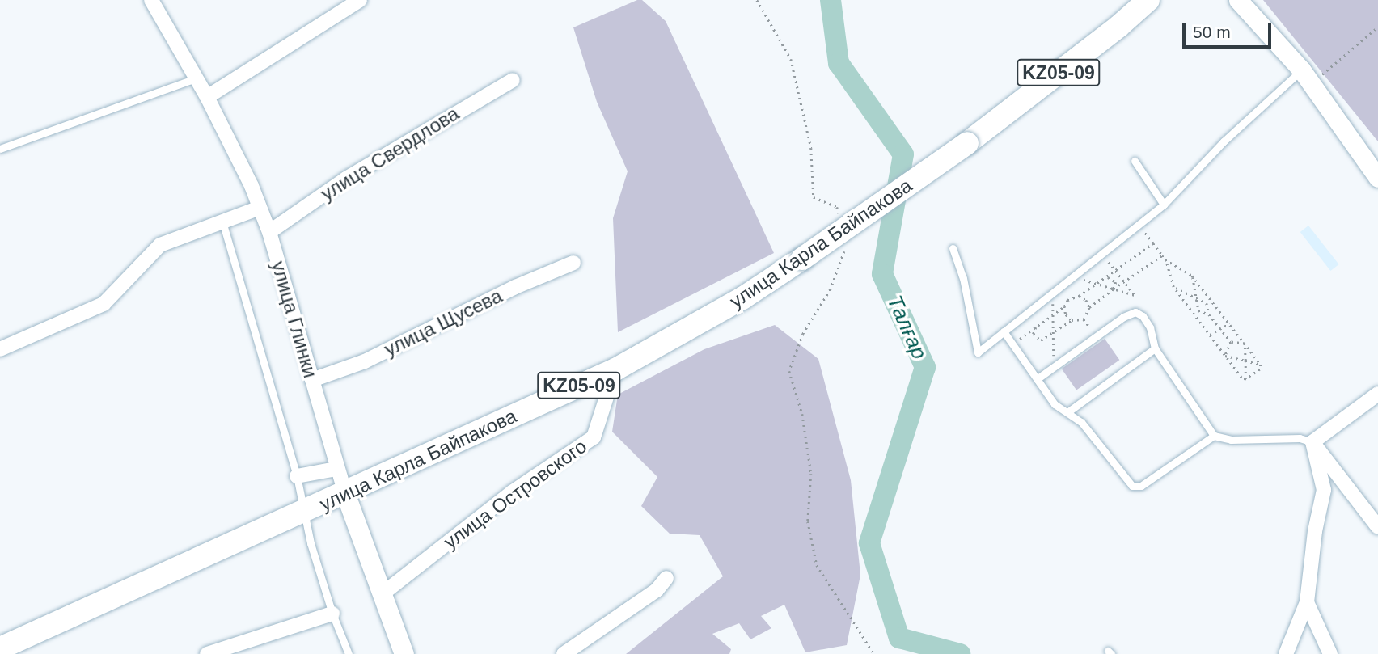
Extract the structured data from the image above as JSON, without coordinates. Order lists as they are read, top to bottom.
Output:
{
  "streets": {
    "main road": ["KZ05-09", "улица Карла Байпакова", "улица Глинки"],
    "street": ["улица Свердлова", "улица Щусева", "улица Островского"]
  },
  "crossings": [
    ["улица Свердлова", "улица Глинки"],
    ["улица Карла Байпакова", "улица Глинки"],
    ["улица Карла Байпакова", "улица Островского"],
    ["улица Глинки", "улица Щусева"],
    ["улица Глинки", "улица Островского"]
  ],
  "water": ["Талғар"],
  "scale_bar": "50 m"
}
